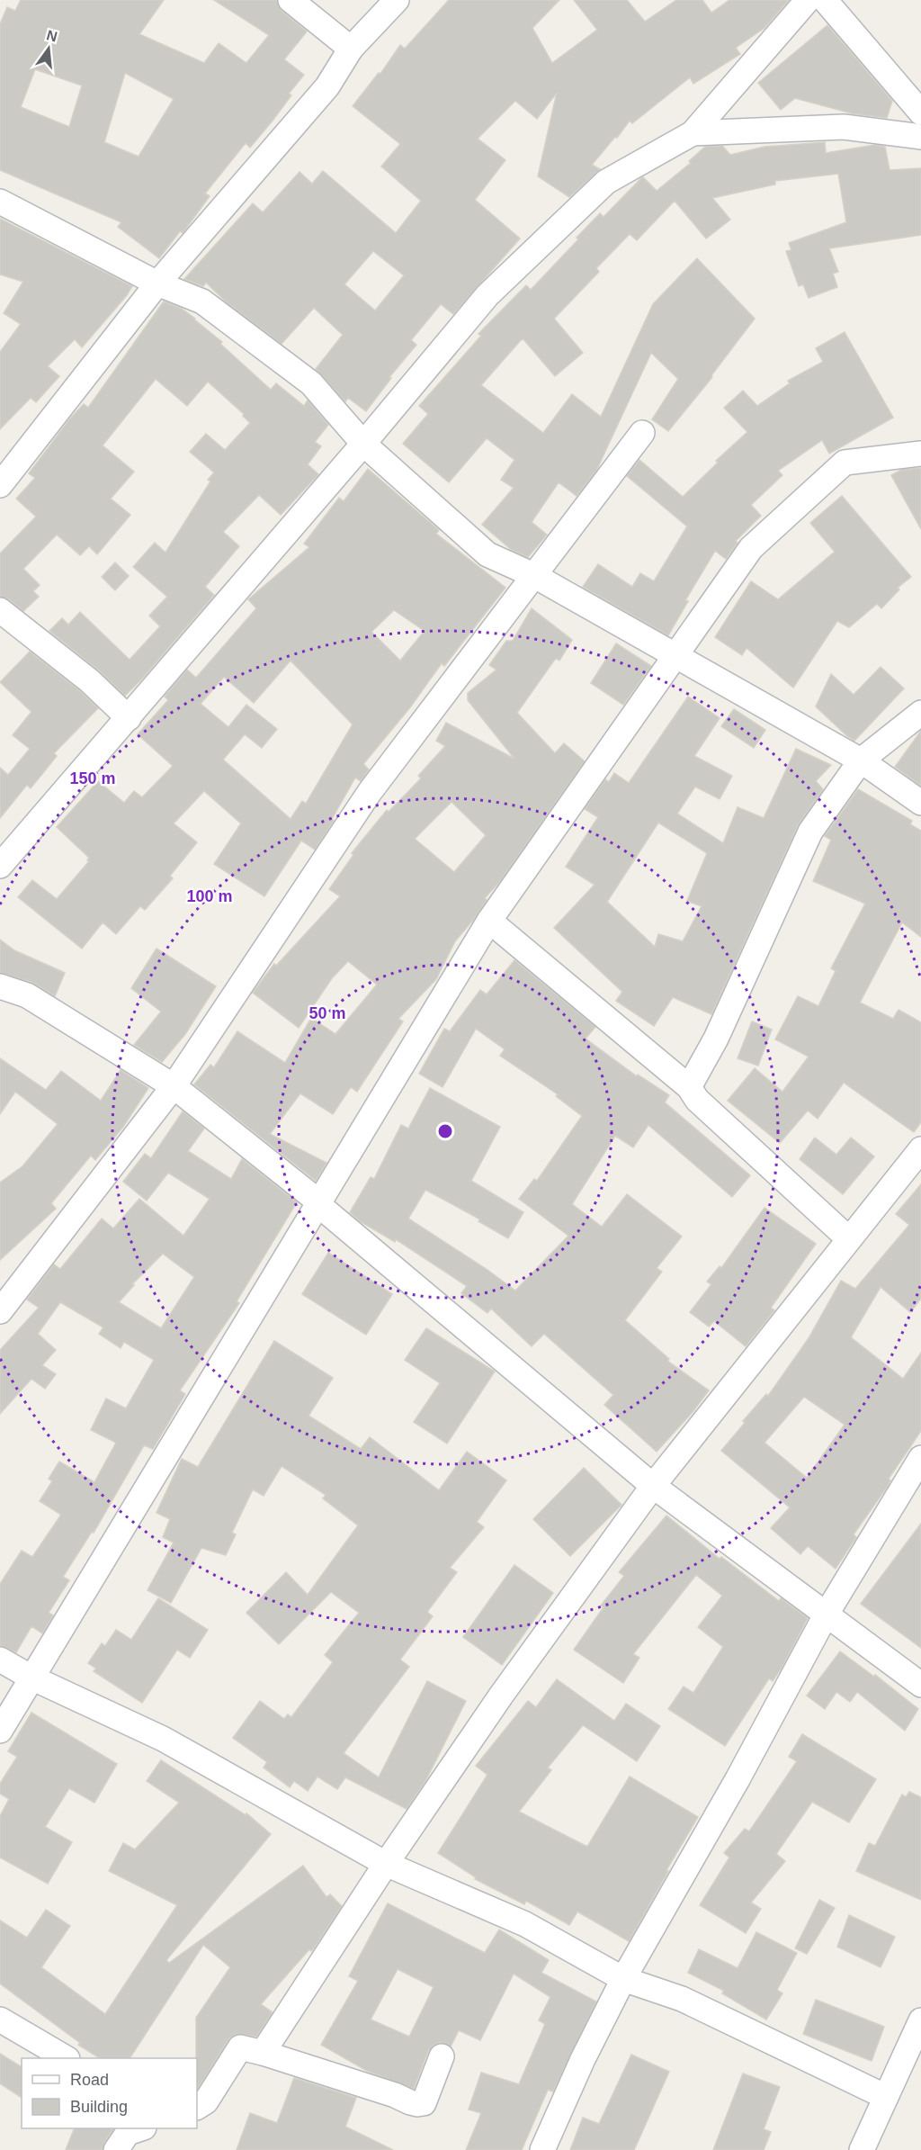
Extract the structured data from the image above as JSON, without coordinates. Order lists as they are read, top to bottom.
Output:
{
  "legend": ["Road", "Building"],
  "north": "top",
  "rings": ["150 m", "100 m", "50 m"]
}
